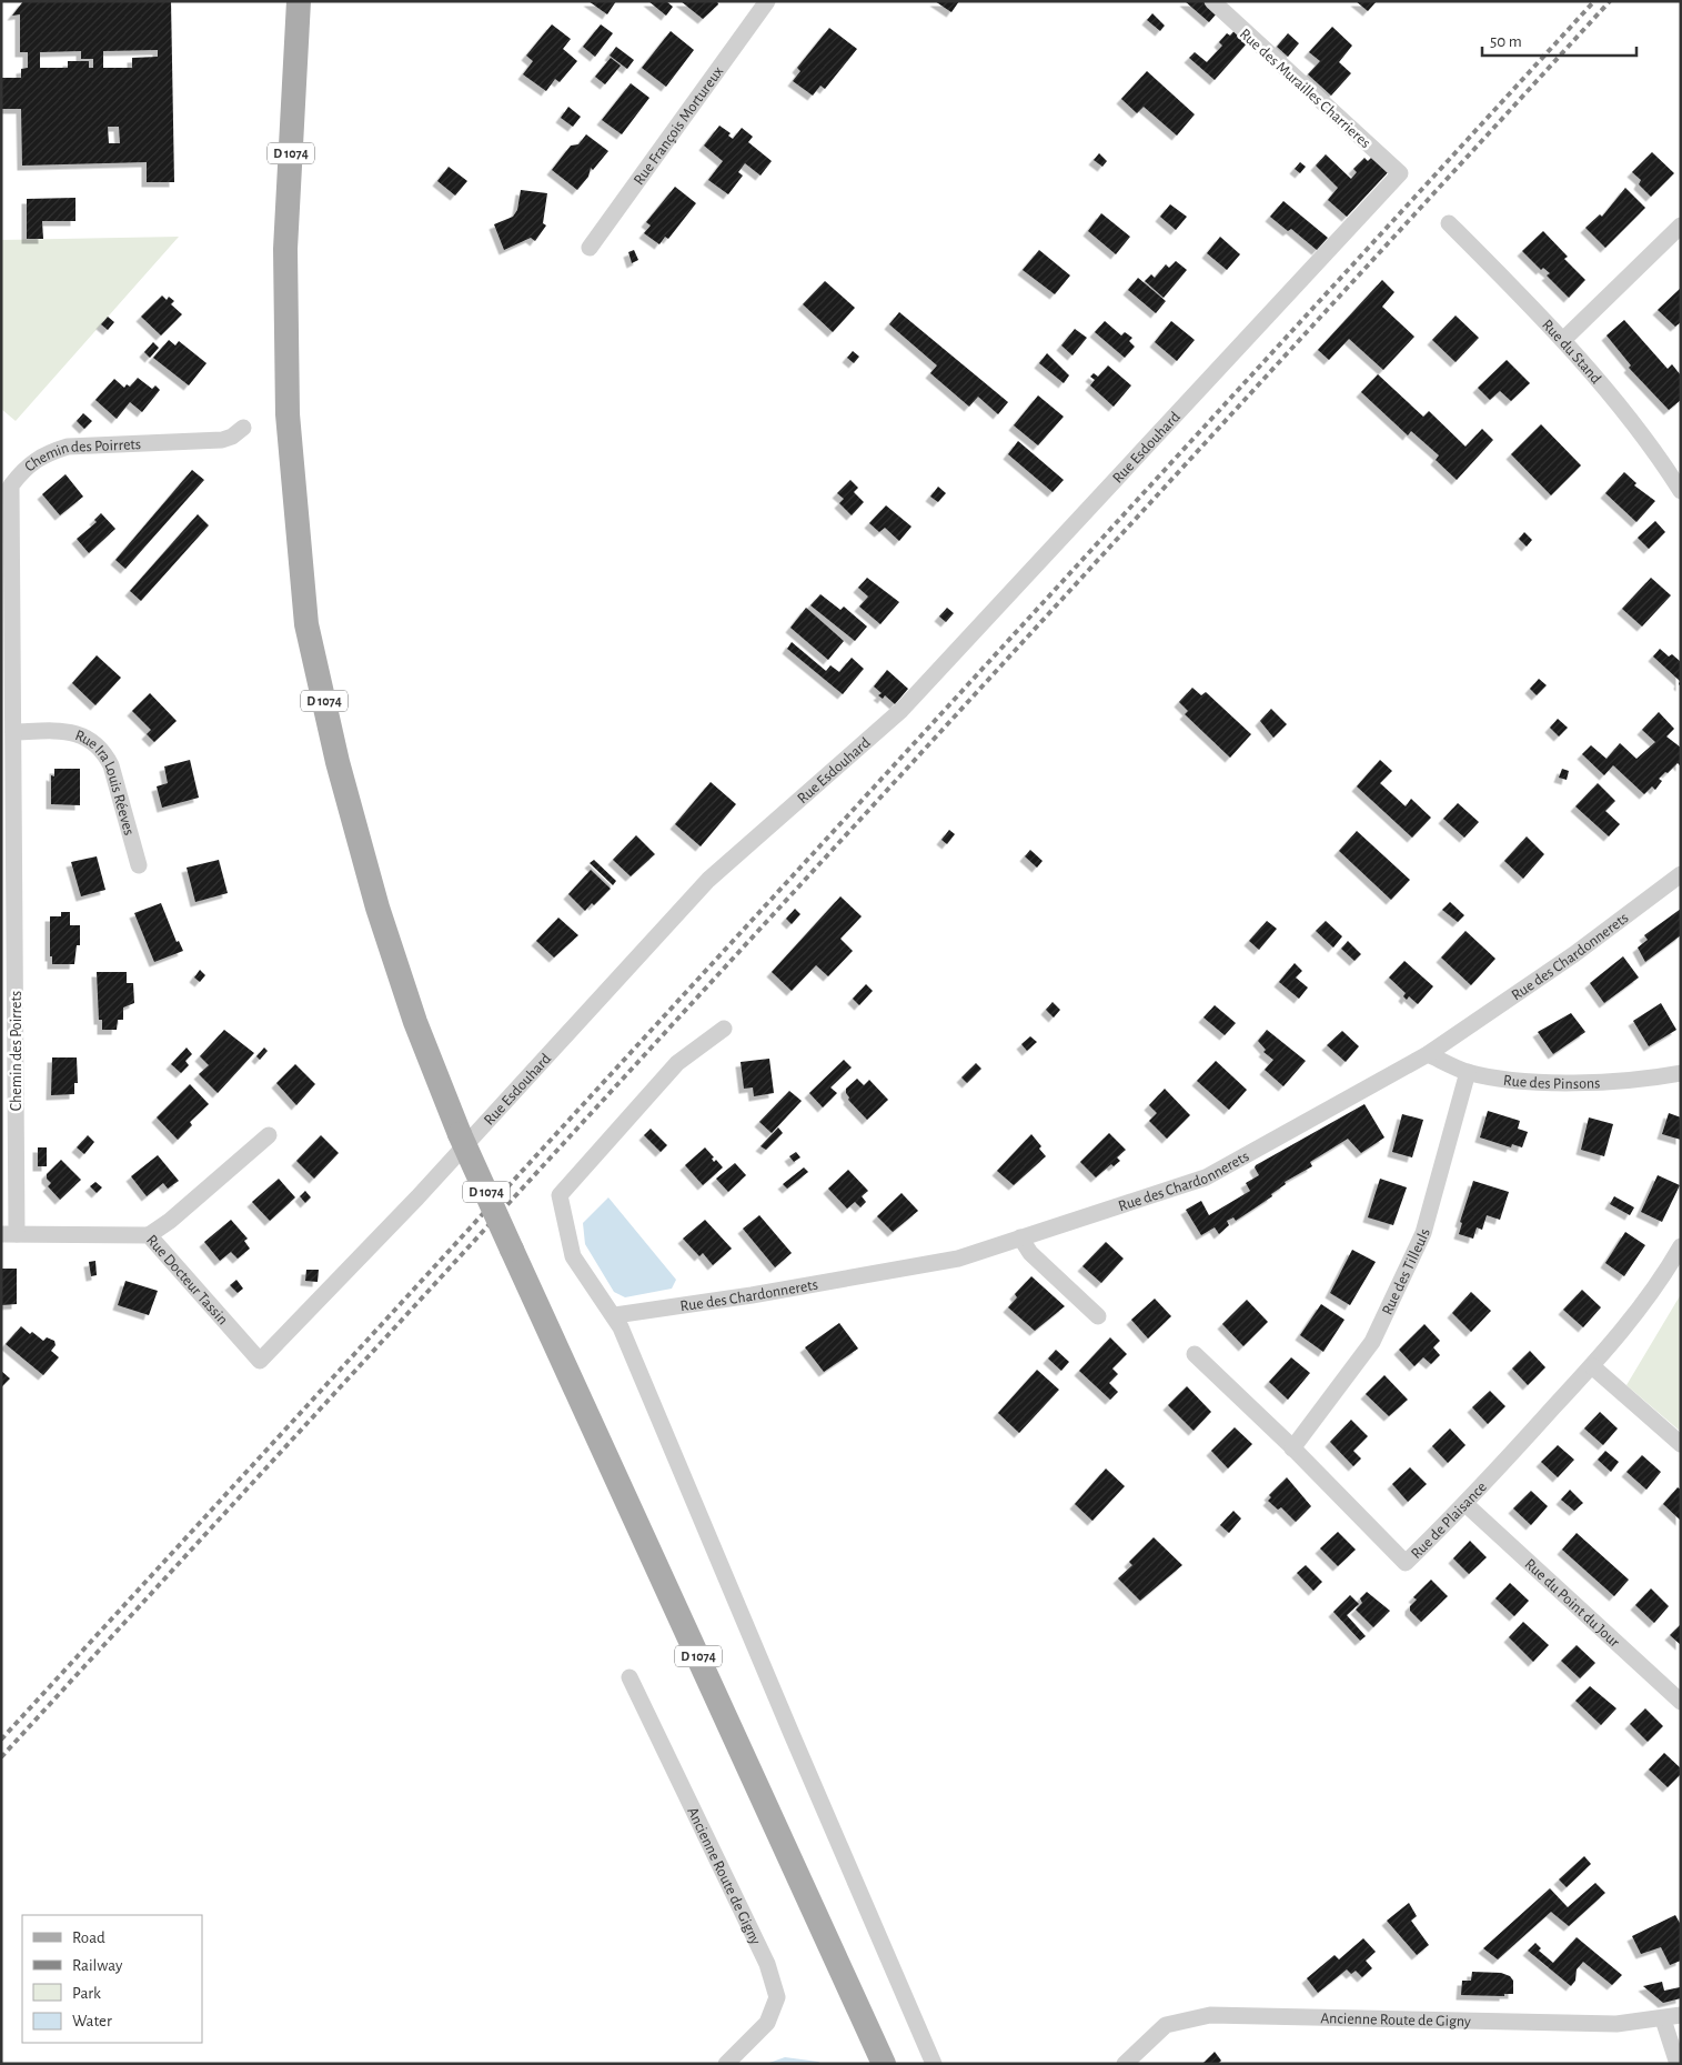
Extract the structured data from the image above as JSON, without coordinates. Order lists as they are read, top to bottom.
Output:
{
  "streets": {
    "main road": ["D 1074"],
    "street": [
      "Rue des Murailles Charrieres",
      "Rue François Mortureux",
      "Rue du Stand",
      "Rue Esdouhard",
      "Chemin des Poirrets",
      "Rue Ira Louis Réeves",
      "Rue des Chardonnerets",
      "Rue des Pinsons",
      "Rue des Tilleuls",
      "Rue Docteur Tassin",
      "Rue de Plaisance",
      "Rue du Point du Jour",
      "Ancienne Route de Gigny"
    ]
  },
  "crossings": [
    ["Rue des Murailles Charrieres", "Rue Esdouhard"],
    ["Rue Esdouhard", "Rue Docteur Tassin"],
    ["Chemin des Poirrets", "Rue Ira Louis Réeves"],
    ["Chemin des Poirrets", "Rue Docteur Tassin"],
    ["Rue des Chardonnerets", "Rue des Pinsons"],
    ["Rue des Pinsons", "Rue des Tilleuls"],
    ["Rue des Tilleuls", "Rue de Plaisance"],
    ["Rue de Plaisance", "Rue du Point du Jour"]
  ],
  "legend": [
    "Road",
    "Railway",
    "Park",
    "Water"
  ],
  "scale_bar": "50 m"
}
